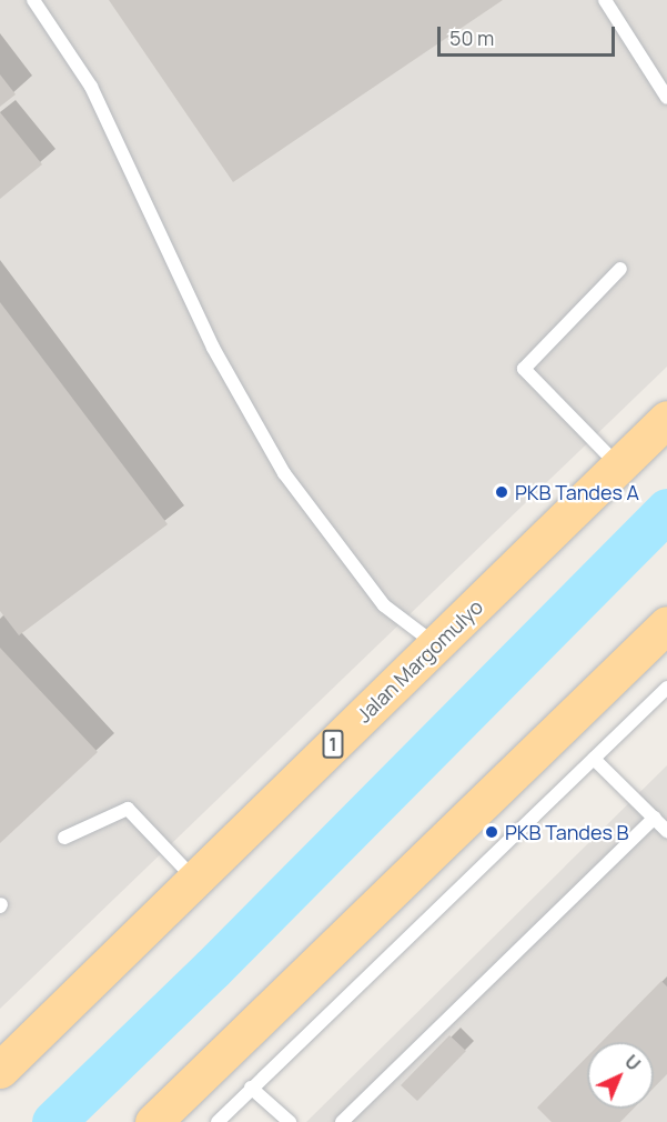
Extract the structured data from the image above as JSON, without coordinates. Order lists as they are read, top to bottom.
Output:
{
  "streets": {
    "highway": ["Jalan Margomulyo", "1"]
  },
  "places": ["PKB Tandes A", "PKB Tandes B"],
  "scale_bar": "50 m",
  "north": "top right"
}
